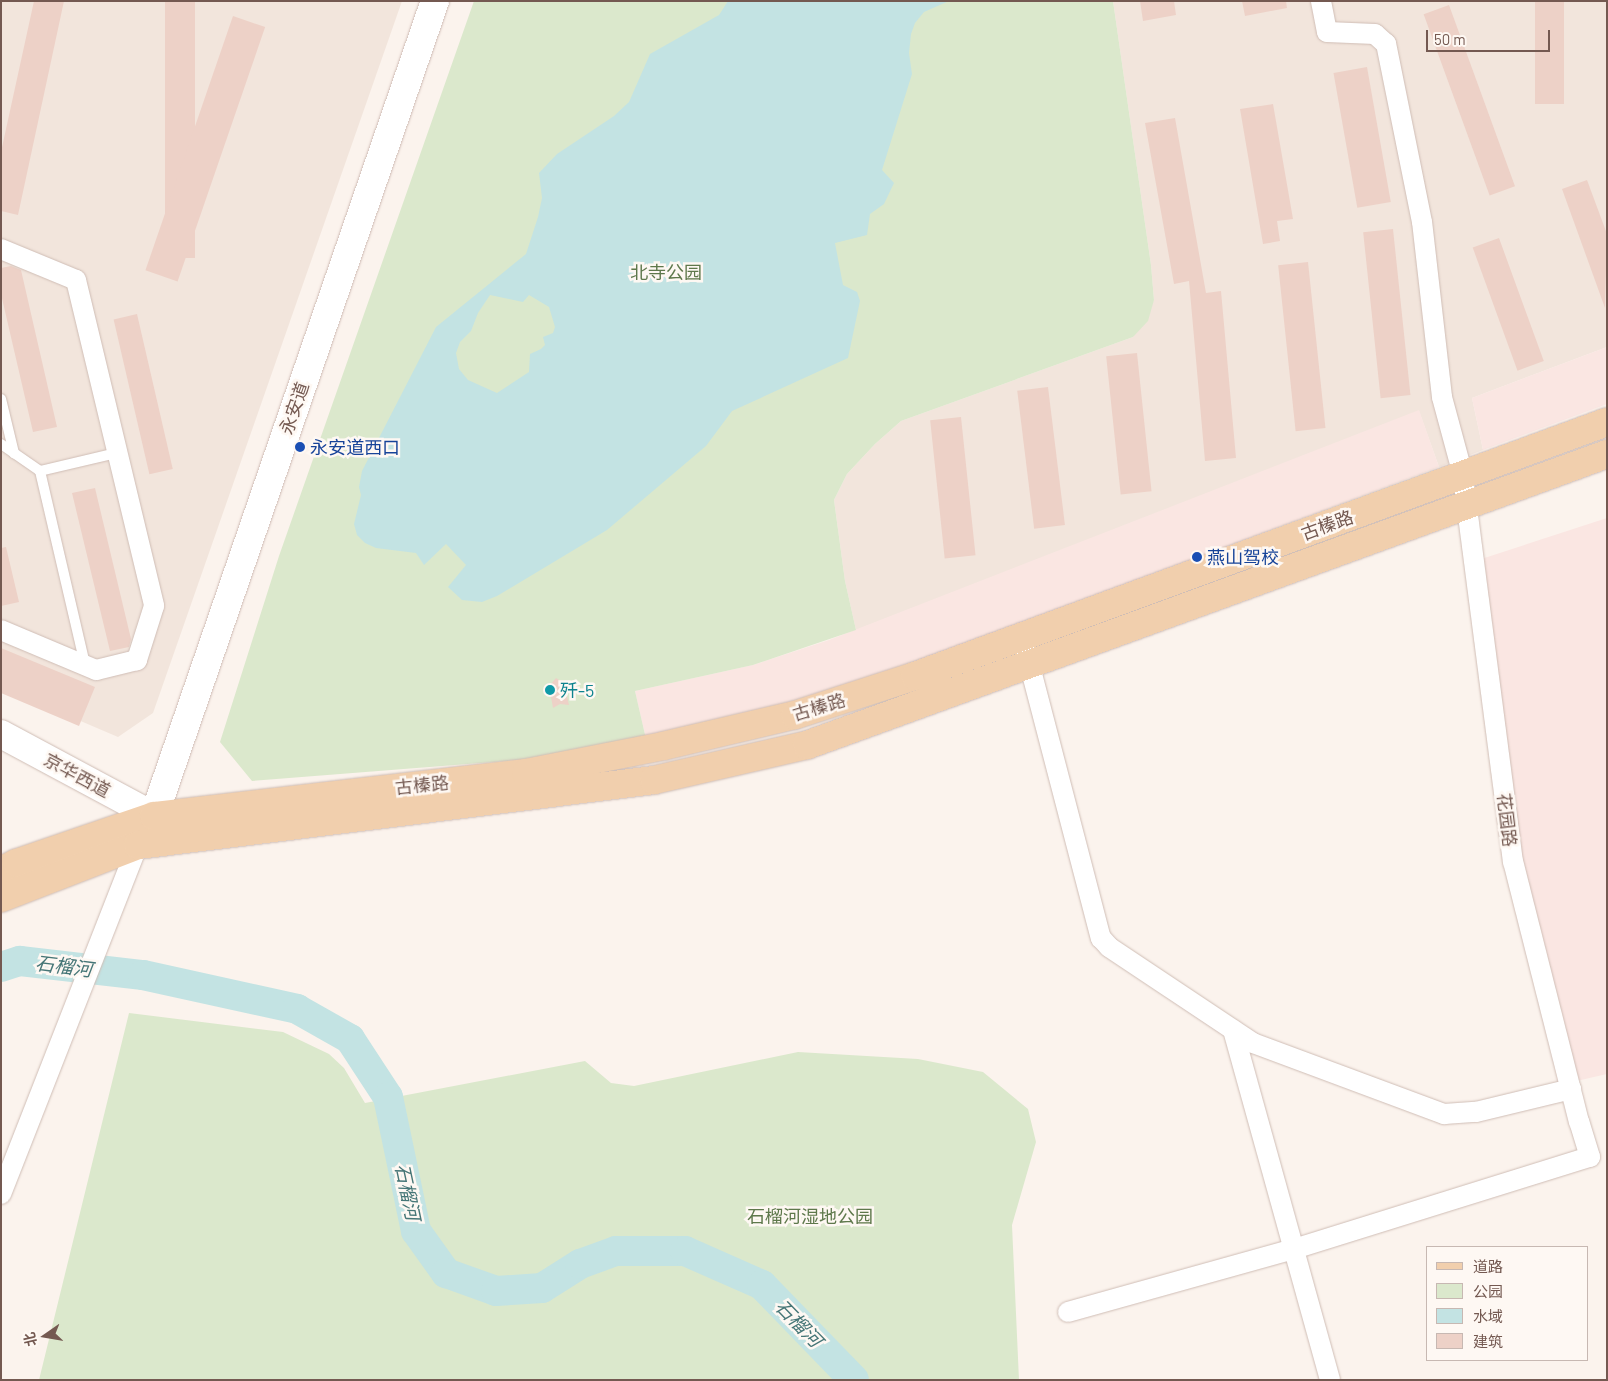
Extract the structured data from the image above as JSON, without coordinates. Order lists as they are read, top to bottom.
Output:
{
  "streets": {
    "main road": ["永安道", "古榛路", "京华西道"],
    "street": ["花园路"]
  },
  "crossings": [
    ["永安道", "古榛路"],
    ["永安道", "京华西道"],
    ["古榛路", "京华西道"],
    ["古榛路", "花园路"]
  ],
  "water": ["石榴河"],
  "parks": ["北寺公园", "石榴河湿地公园"],
  "places": ["永安道西口", "燕山驾校", "歼-5"],
  "legend": [
    "道路",
    "公园",
    "水域",
    "建筑"
  ],
  "scale_bar": "50 m",
  "north": "left"
}
